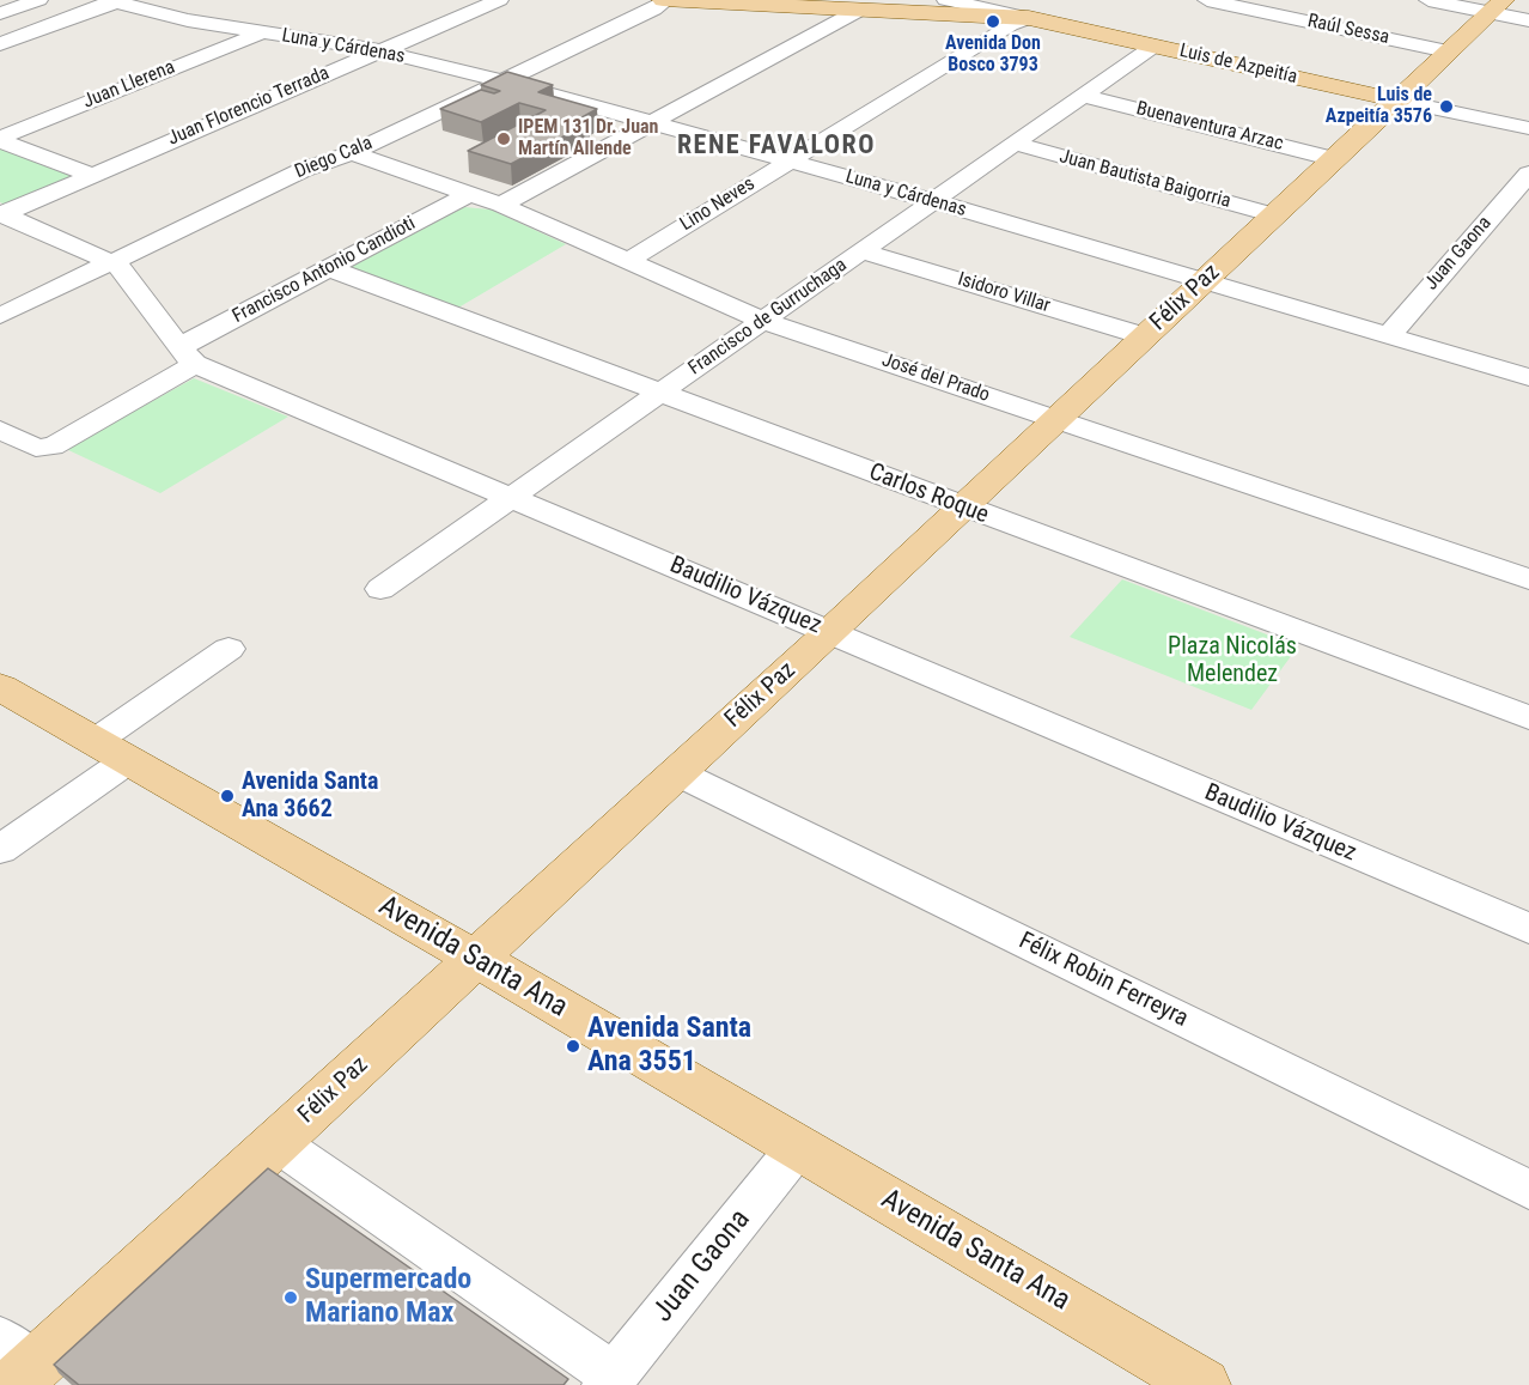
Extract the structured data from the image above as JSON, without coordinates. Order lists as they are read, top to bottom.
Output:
{
  "streets": {
    "main road": ["Luis de Azpeitía", "Félix Paz", "Avenida Santa Ana"],
    "street": [
      "Raúl Sessa",
      "Luna y Cárdenas",
      "Juan Llerena",
      "Juan Florencio Terrada",
      "Buenaventura Arzac",
      "Diego Cala",
      "Juan Bautista Baigorria",
      "Lino Neves",
      "Juan Gaona",
      "Francisco Antonio Candioti",
      "Isidoro Villar",
      "Francisco de Gurruchaga",
      "José del Prado",
      "Carlos Roque",
      "Baudilio Vázquez",
      "Félix Robin Ferreyra"
    ]
  },
  "crossings": [
    ["Raúl Sessa", "Félix Paz"],
    ["Luna y Cárdenas", "Juan Llerena"],
    ["Luna y Cárdenas", "Juan Florencio Terrada"],
    ["Luna y Cárdenas", "Diego Cala"],
    ["Luna y Cárdenas", "Lino Neves"],
    ["Luna y Cárdenas", "Juan Gaona"],
    ["Luna y Cárdenas", "Félix Paz"],
    ["Luna y Cárdenas", "Francisco de Gurruchaga"],
    ["Luis de Azpeitía", "Lino Neves"],
    ["Luis de Azpeitía", "Félix Paz"],
    ["Luis de Azpeitía", "Francisco de Gurruchaga"],
    ["Juan Florencio Terrada", "Baudilio Vázquez"],
    ["Buenaventura Arzac", "Félix Paz"],
    ["Buenaventura Arzac", "Francisco de Gurruchaga"],
    ["Diego Cala", "José del Prado"],
    ["Diego Cala", "Baudilio Vázquez"],
    ["Juan Bautista Baigorria", "Félix Paz"],
    ["Juan Bautista Baigorria", "Francisco de Gurruchaga"],
    ["Lino Neves", "José del Prado"],
    ["Juan Gaona", "Avenida Santa Ana"],
    ["Francisco Antonio Candioti", "José del Prado"],
    ["Francisco Antonio Candioti", "Carlos Roque"],
    ["Francisco Antonio Candioti", "Baudilio Vázquez"],
    ["Isidoro Villar", "Félix Paz"],
    ["Isidoro Villar", "Francisco de Gurruchaga"],
    ["Félix Paz", "José del Prado"],
    ["Félix Paz", "Carlos Roque"],
    ["Félix Paz", "Baudilio Vázquez"],
    ["Félix Paz", "Avenida Santa Ana"],
    ["Félix Paz", "Félix Robin Ferreyra"],
    ["Francisco de Gurruchaga", "José del Prado"],
    ["Francisco de Gurruchaga", "Carlos Roque"],
    ["Francisco de Gurruchaga", "Baudilio Vázquez"]
  ],
  "districts": ["RENE FAVALORO"],
  "parks": ["Plaza Nicolás Melendez"],
  "places": [
    "Avenida Don Bosco 3793",
    "Luis de Azpeitía 3576",
    "IPEM 131 Dr. Juan Martín Allende",
    "Avenida Santa Ana 3662",
    "Avenida Santa Ana 3551",
    "Supermercado Mariano Max"
  ]
}
